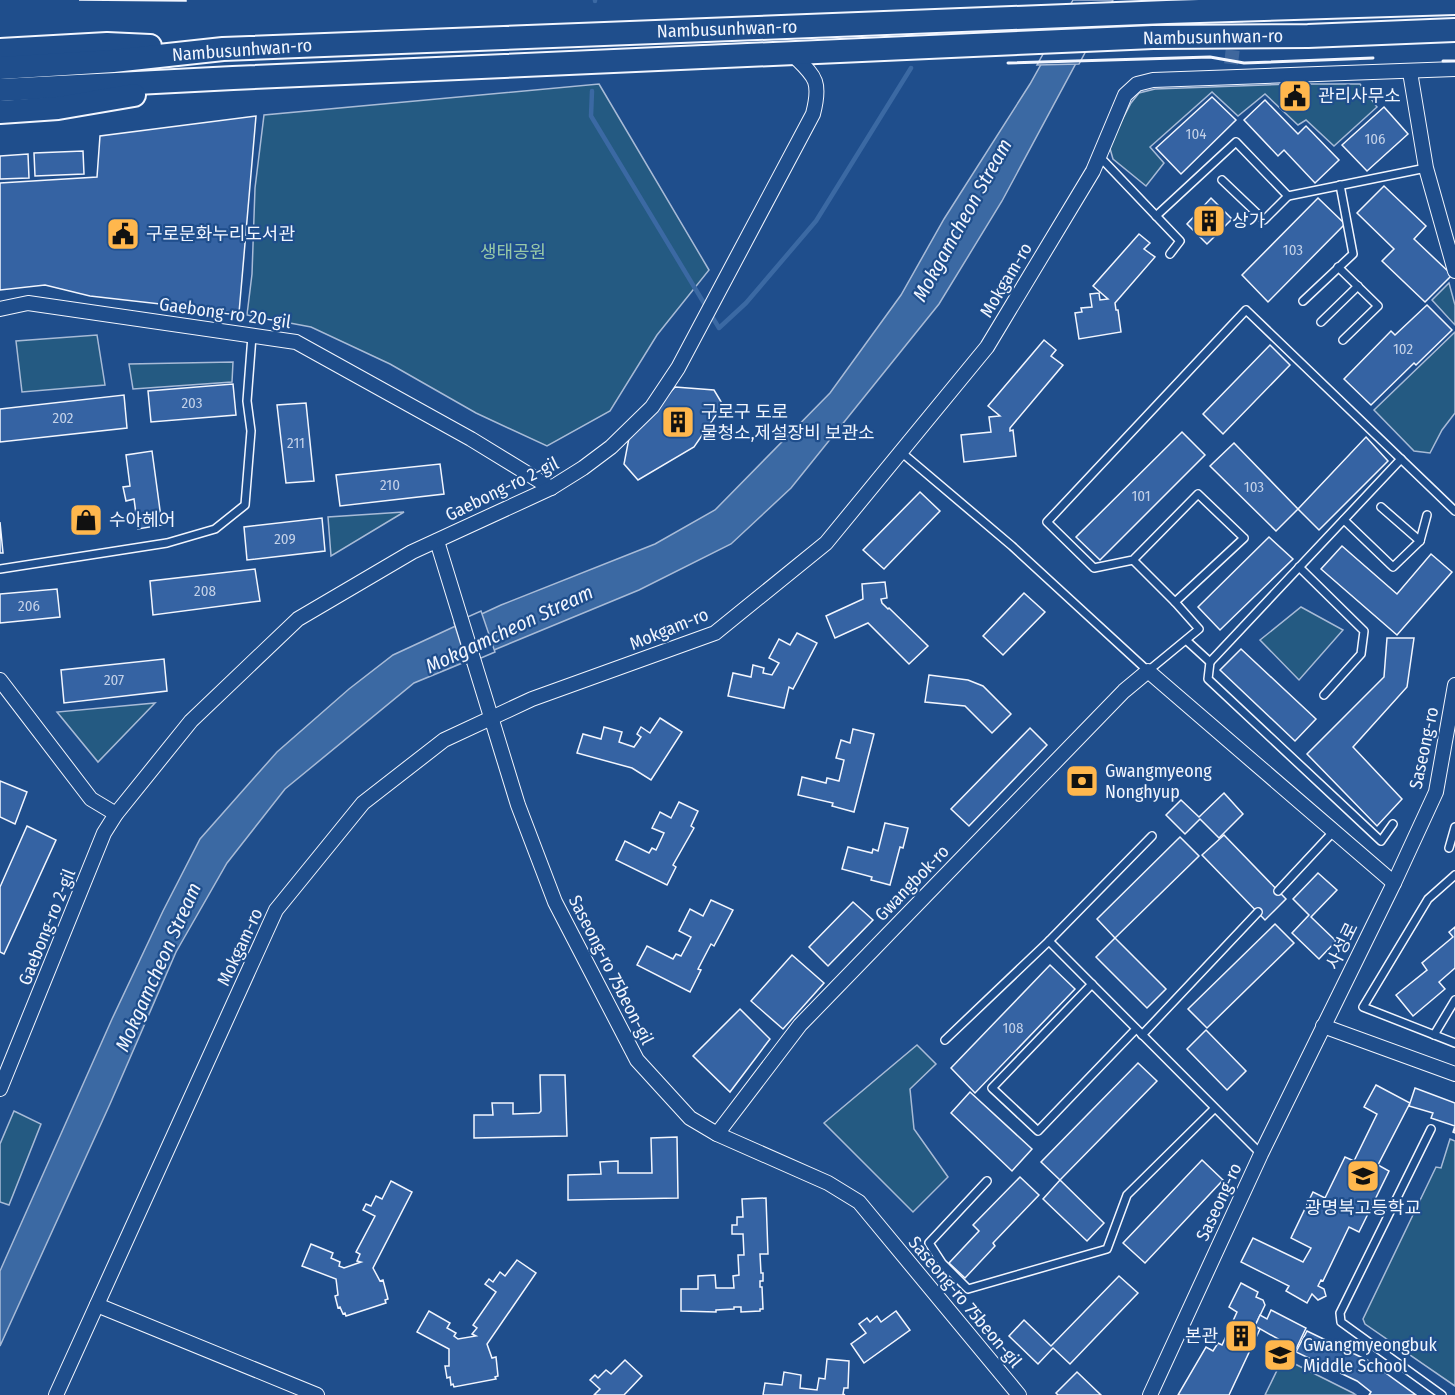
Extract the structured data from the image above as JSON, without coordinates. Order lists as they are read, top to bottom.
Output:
{
  "streets": {
    "main road": ["Nambusunhwan-ro"],
    "street": [
      "Mokgam-ro",
      "Gaebong-ro 20-gil",
      "Gaebong-ro 2-gil",
      "Saseong-ro",
      "Gwangbok-ro",
      "사성로",
      "Saseong-ro 75beon-gil"
    ]
  },
  "crossings": [
    ["Nambusunhwan-ro", "Gaebong-ro 2-gil"],
    ["Mokgam-ro", "Saseong-ro 75beon-gil"],
    ["Gaebong-ro 20-gil", "Gaebong-ro 2-gil"],
    ["Gaebong-ro 2-gil", "Saseong-ro 75beon-gil"],
    ["Saseong-ro", "사성로"],
    ["Gwangbok-ro", "Saseong-ro 75beon-gil"]
  ],
  "water": ["Mokgamcheon Stream"],
  "parks": ["생태공원"],
  "places": {
    "public building": ["관리사무소", "구로문화누리도서관"],
    "building": ["상가", "구로구 도로 물청소,제설장비 보관소", "본관"],
    "shop": ["수아헤어"],
    "bank": ["Gwangmyeong Nonghyup"],
    "school or university": ["광명북고등학교", "Gwangmyeongbuk Middle School"]
  },
  "house_numbers": [
    "104",
    "106",
    "103",
    "102",
    "203",
    "202",
    "211",
    "210",
    "103",
    "101",
    "209",
    "208",
    "206",
    "207",
    "108"
  ]
}
